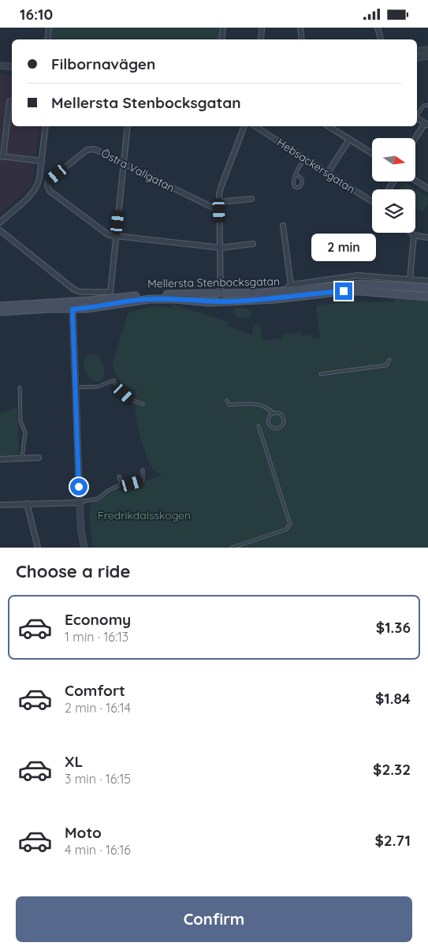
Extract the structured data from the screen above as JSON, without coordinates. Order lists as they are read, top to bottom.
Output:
{
  "streets": {
    "main road": ["Mellersta Stenbocksgatan"],
    "street": ["Hebsackersgatan", "Östra Vallgatan"]
  },
  "parks": ["Fredrikdalsskogen"],
  "north": "right",
  "page": {
    "status": "16:10",
    "banner": ["Filbornavägen", "Mellersta Stenbocksgatan"],
    "bubble": "2 min",
    "heading": "Choose a ride",
    "list": [
      {
        "name": "Economy",
        "note": "1 min · 16:13",
        "value": "$1.36"
      },
      {
        "name": "Comfort",
        "note": "2 min · 16:14",
        "value": "$1.84"
      },
      {
        "name": "XL",
        "note": "3 min · 16:15",
        "value": "$2.32"
      },
      {
        "name": "Moto",
        "note": "4 min · 16:16",
        "value": "$2.71"
      }
    ],
    "buttons": "Confirm"
  }
}
